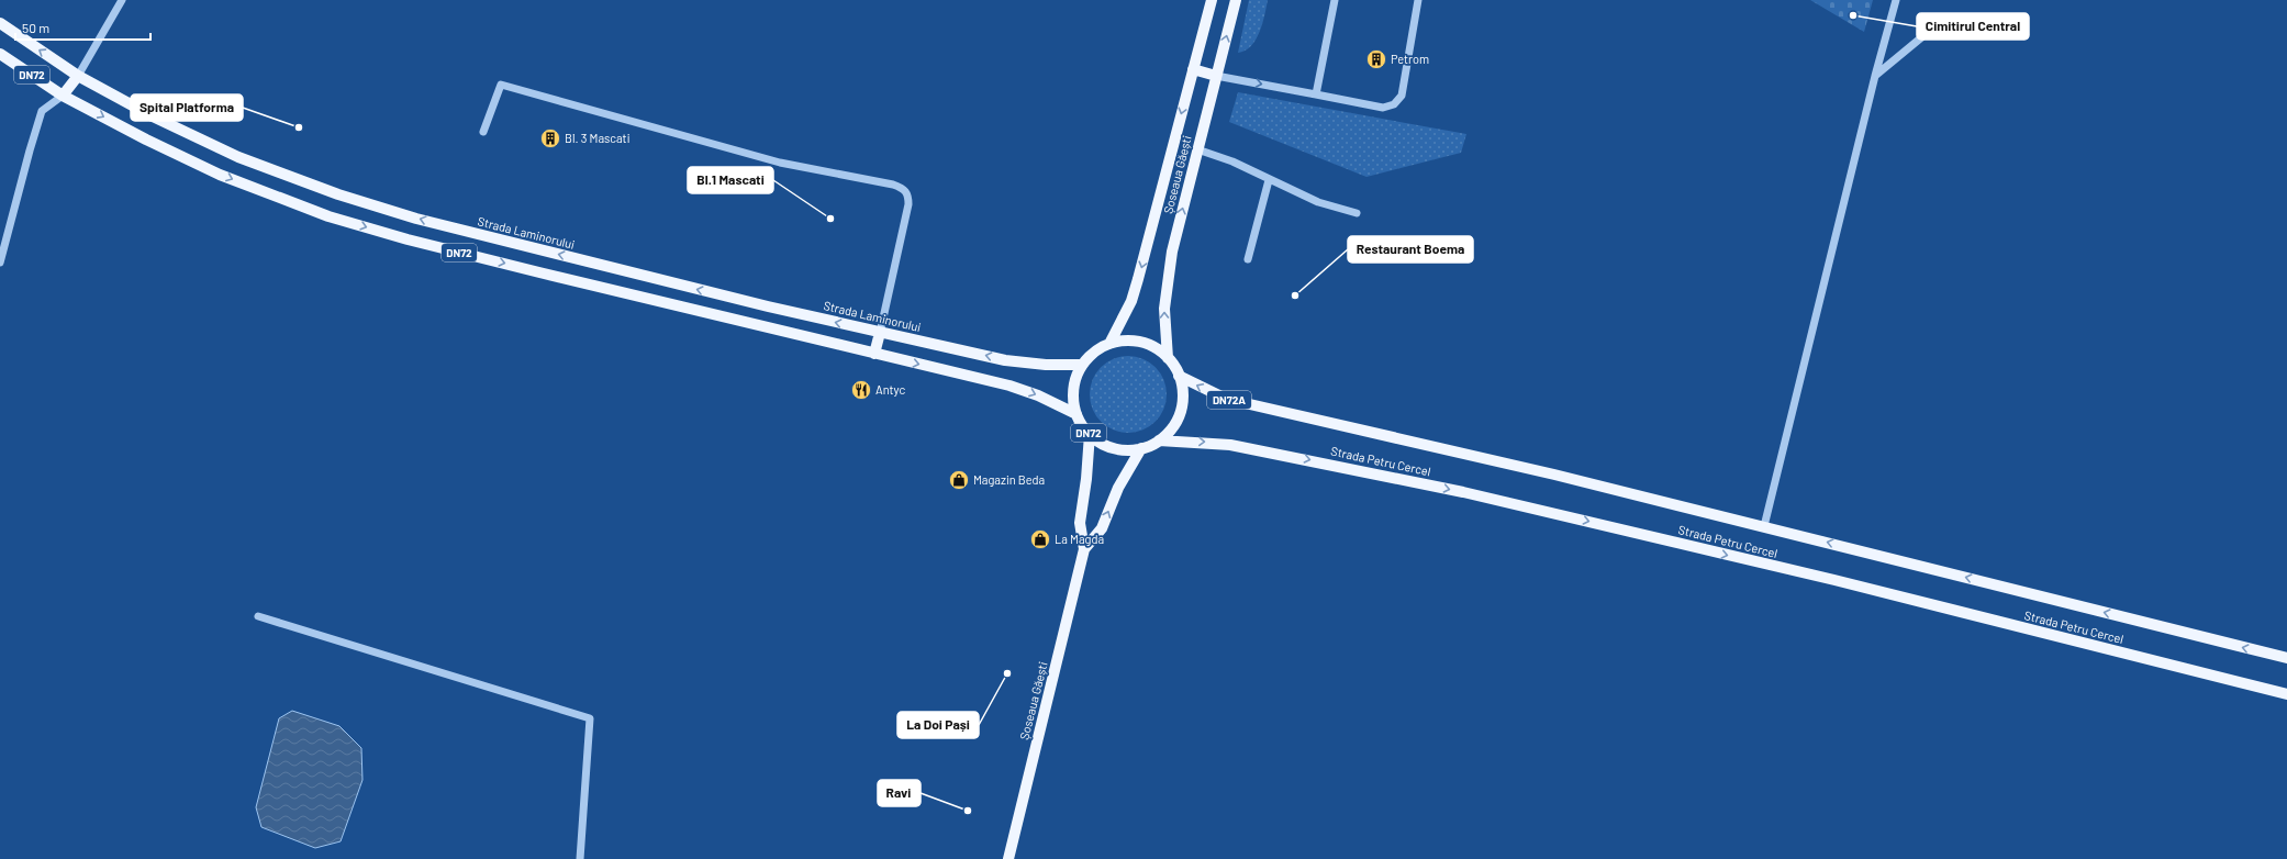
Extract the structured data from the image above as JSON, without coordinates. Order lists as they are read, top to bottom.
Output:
{
  "streets": {
    "main road": [
      "DN72",
      "Șoseaua Găești",
      "Strada Laminorului",
      "DN72A",
      "Strada Petru Cercel"
    ]
  },
  "crossings": [
    ["DN72", "Șoseaua Găești"],
    ["DN72", "Strada Laminorului"],
    ["DN72", "Strada Petru Cercel"],
    ["Șoseaua Găești", "Strada Laminorului"],
    ["Șoseaua Găești", "Strada Petru Cercel"],
    ["Strada Laminorului", "Strada Petru Cercel"]
  ],
  "places": {
    "other": [
      "Cimitirul Central",
      "Spital Platforma",
      "Bl.1 Mascati",
      "Restaurant Boema",
      "La Doi Pași",
      "Ravi"
    ],
    "building": ["Petrom", "Bl. 3 Mascati"],
    "restaurant": ["Antyc"],
    "shop": ["Magazin Beda", "La Magda"]
  },
  "scale_bar": "50 m"
}
